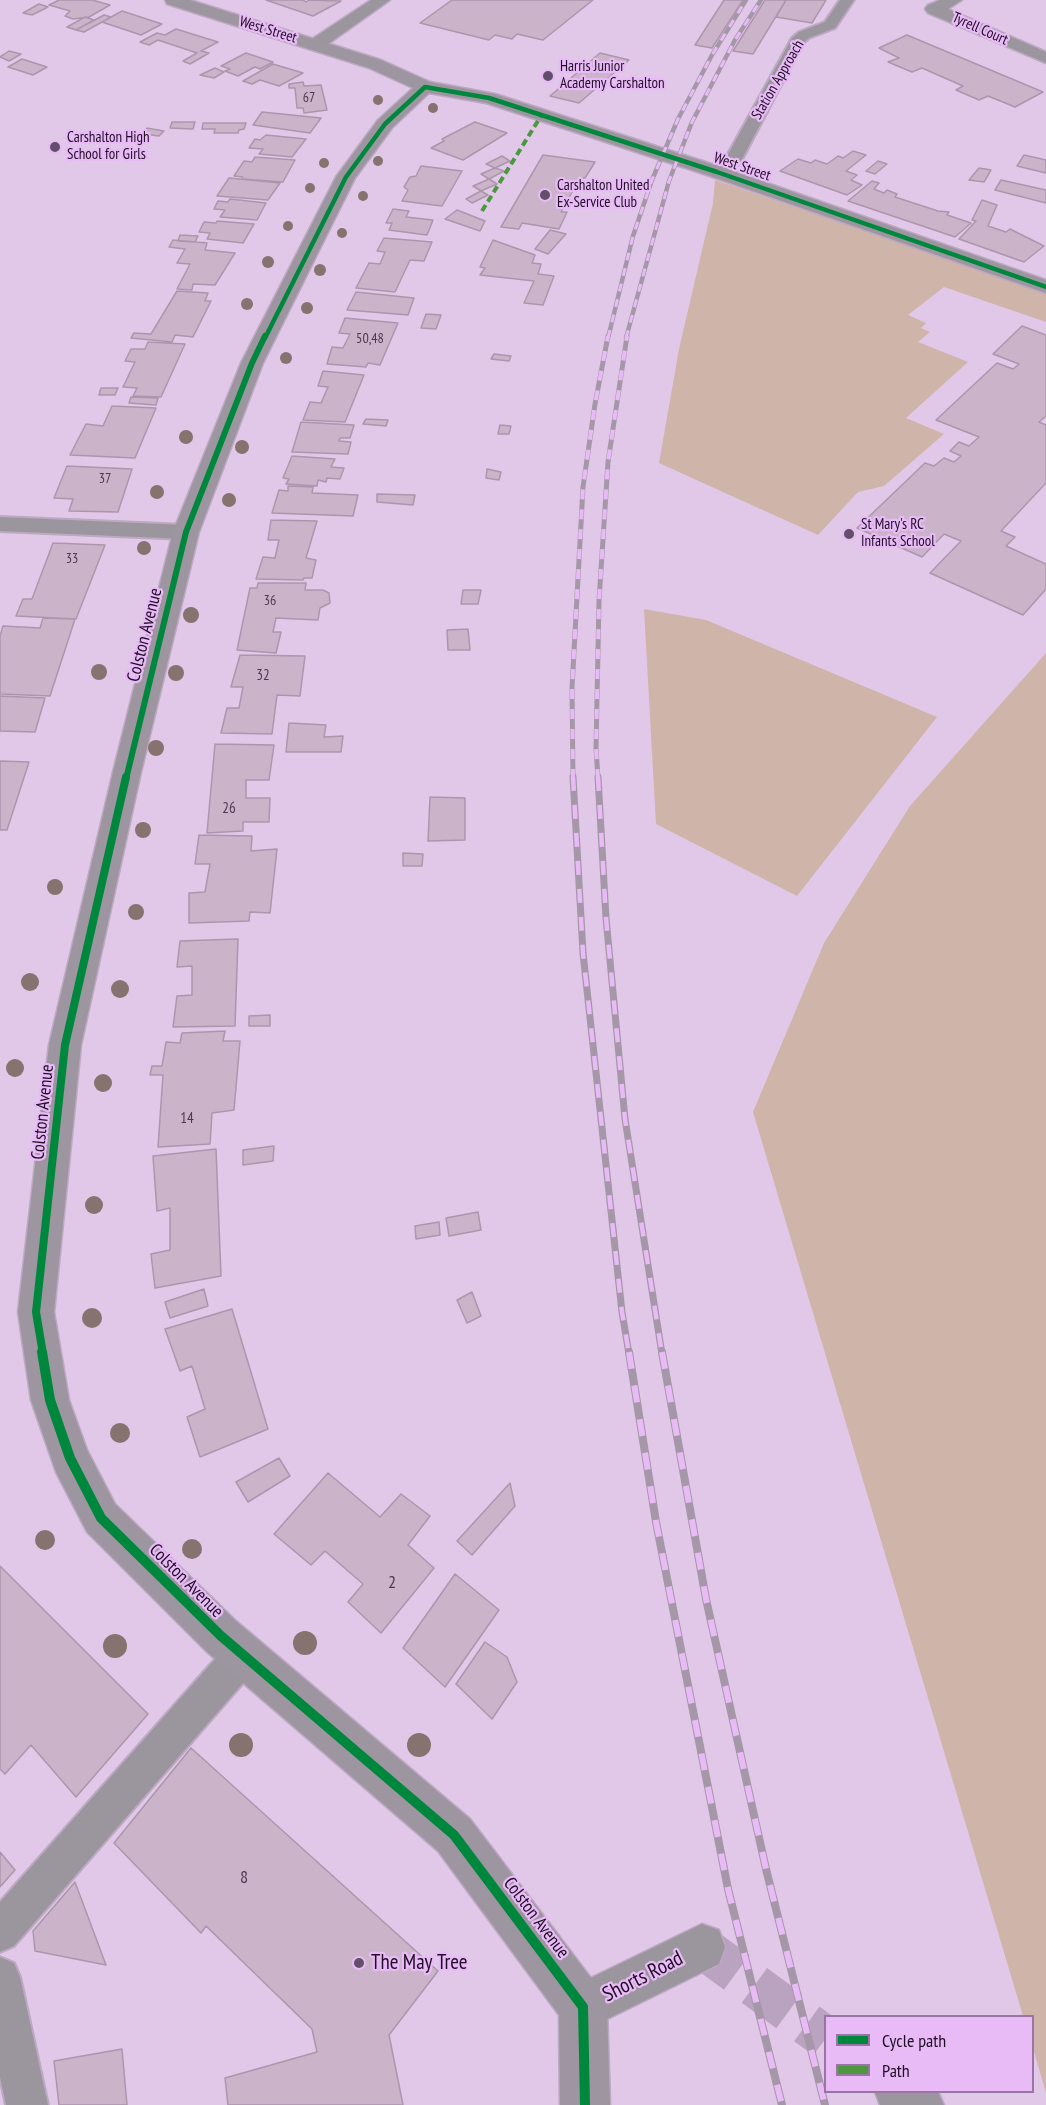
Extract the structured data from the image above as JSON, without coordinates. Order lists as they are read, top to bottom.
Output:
{
  "streets": {
    "street": [
      "Tyrell Court",
      "West Street",
      "Colston Avenue",
      "Shorts Road"
    ],
    "lane": ["Station Approach"]
  },
  "crossings": [
    ["West Street", "Station Approach"],
    ["West Street", "Colston Avenue"],
    ["Colston Avenue", "Shorts Road"]
  ],
  "places": [
    "Harris Junior Academy Carshalton",
    "Carshalton High School for Girls",
    "Carshalton United Ex-Service Club",
    "St Mary's RC Infants School",
    "The May Tree"
  ],
  "house_numbers": [
    "67",
    "50,48",
    "37",
    "33",
    "36",
    "32",
    "26",
    "14",
    "2",
    "8"
  ],
  "legend": ["Cycle path", "Path"]
}
